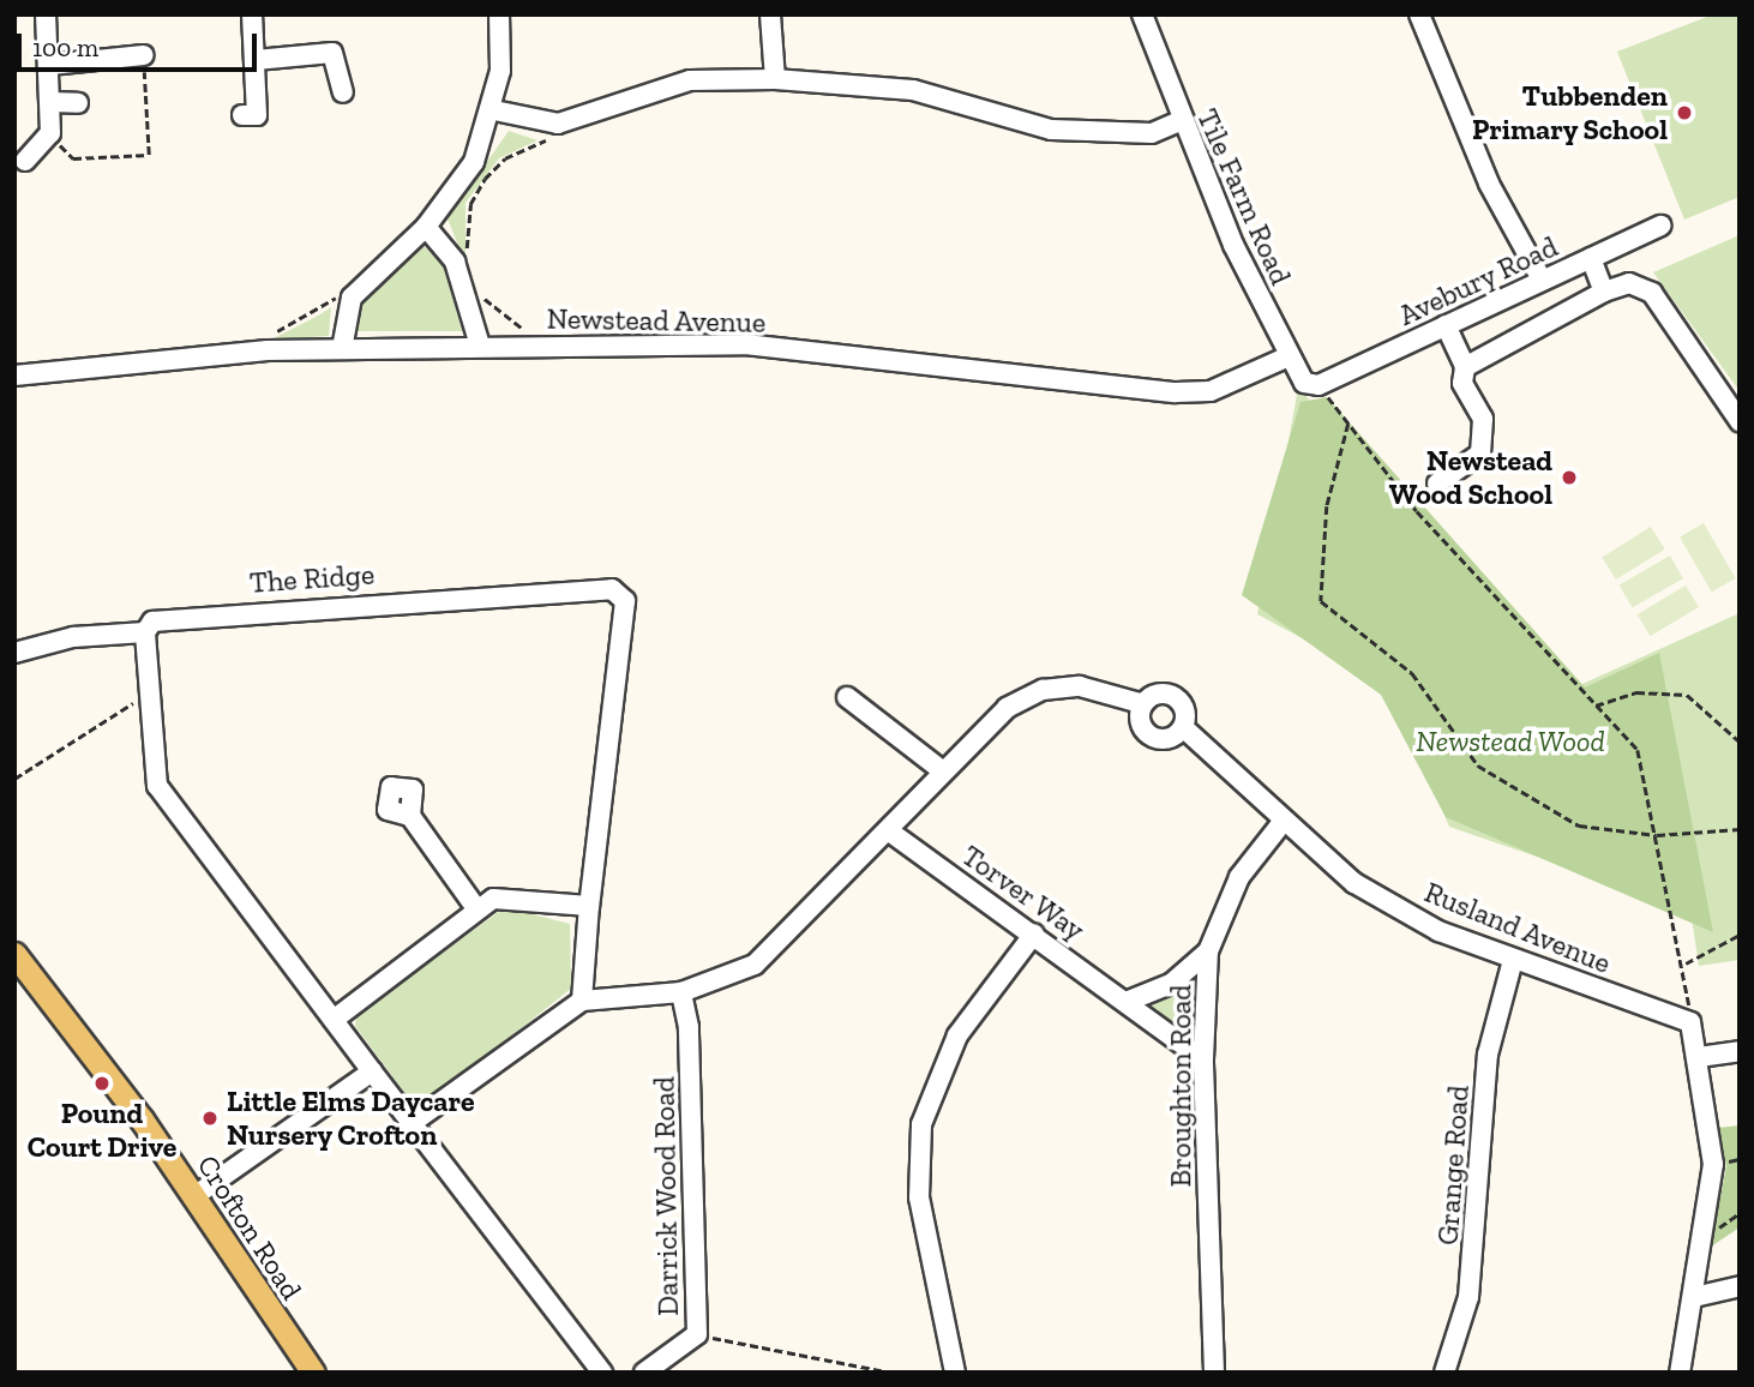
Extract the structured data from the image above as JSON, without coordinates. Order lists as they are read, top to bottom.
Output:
{
  "streets": {
    "main road": ["Crofton Road"],
    "street": [
      "Tile Farm Road",
      "Avebury Road",
      "Newstead Avenue",
      "The Ridge",
      "Torver Way",
      "Rusland Avenue",
      "Broughton Road",
      "Grange Road",
      "Darrick Wood Road"
    ]
  },
  "crossings": [
    ["Tile Farm Road", "Avebury Road"],
    ["Tile Farm Road", "Newstead Avenue"],
    ["Torver Way", "Rusland Avenue"],
    ["Torver Way", "Broughton Road"],
    ["Rusland Avenue", "Broughton Road"],
    ["Rusland Avenue", "Grange Road"],
    ["Rusland Avenue", "Darrick Wood Road"]
  ],
  "parks": ["Newstead Wood"],
  "places": [
    "Tubbenden Primary School",
    "Newstead Wood School",
    "Pound Court Drive",
    "Little Elms Daycare Nursery Crofton"
  ],
  "scale_bar": "100 m"
}
